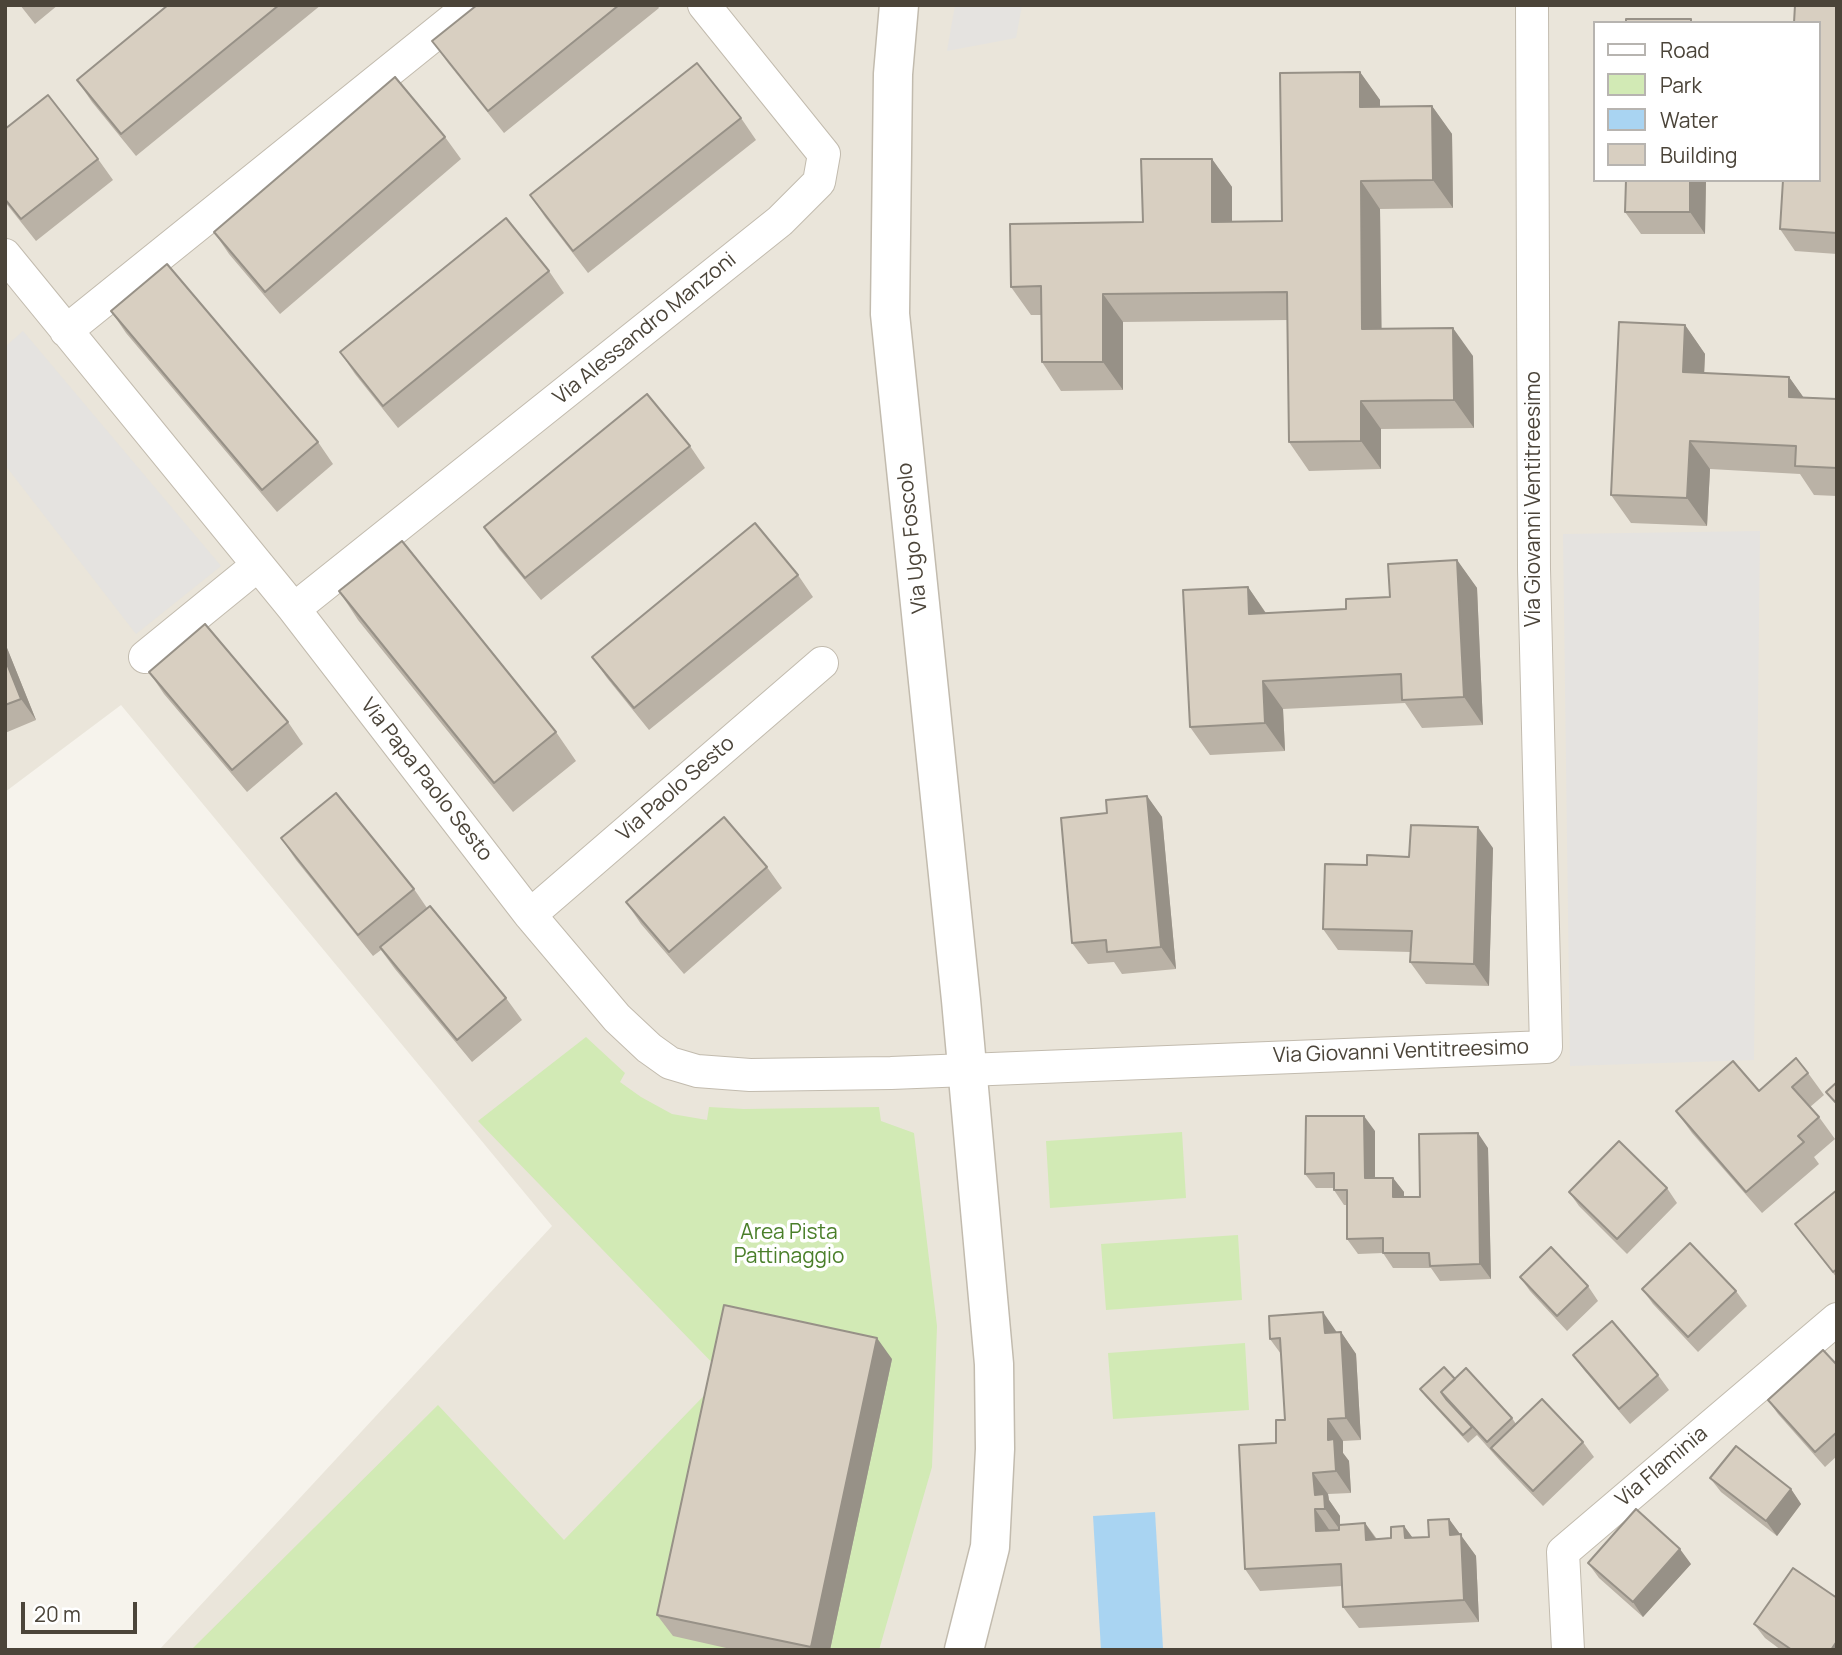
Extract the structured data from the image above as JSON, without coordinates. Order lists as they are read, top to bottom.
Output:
{
  "streets": {
    "street": [
      "Via Alessandro Manzoni",
      "Via Giovanni Ventitreesimo",
      "Via Ugo Foscolo",
      "Via Papa Paolo Sesto",
      "Via Paolo Sesto",
      "Via Flaminia"
    ]
  },
  "crossings": [
    ["Via Alessandro Manzoni", "Via Papa Paolo Sesto"],
    ["Via Giovanni Ventitreesimo", "Via Ugo Foscolo"],
    ["Via Giovanni Ventitreesimo", "Via Papa Paolo Sesto"],
    ["Via Ugo Foscolo", "Via Papa Paolo Sesto"],
    ["Via Papa Paolo Sesto", "Via Paolo Sesto"]
  ],
  "parks": ["Area Pista Pattinaggio"],
  "legend": [
    "Road",
    "Park",
    "Water",
    "Building"
  ],
  "scale_bar": "20 m"
}
